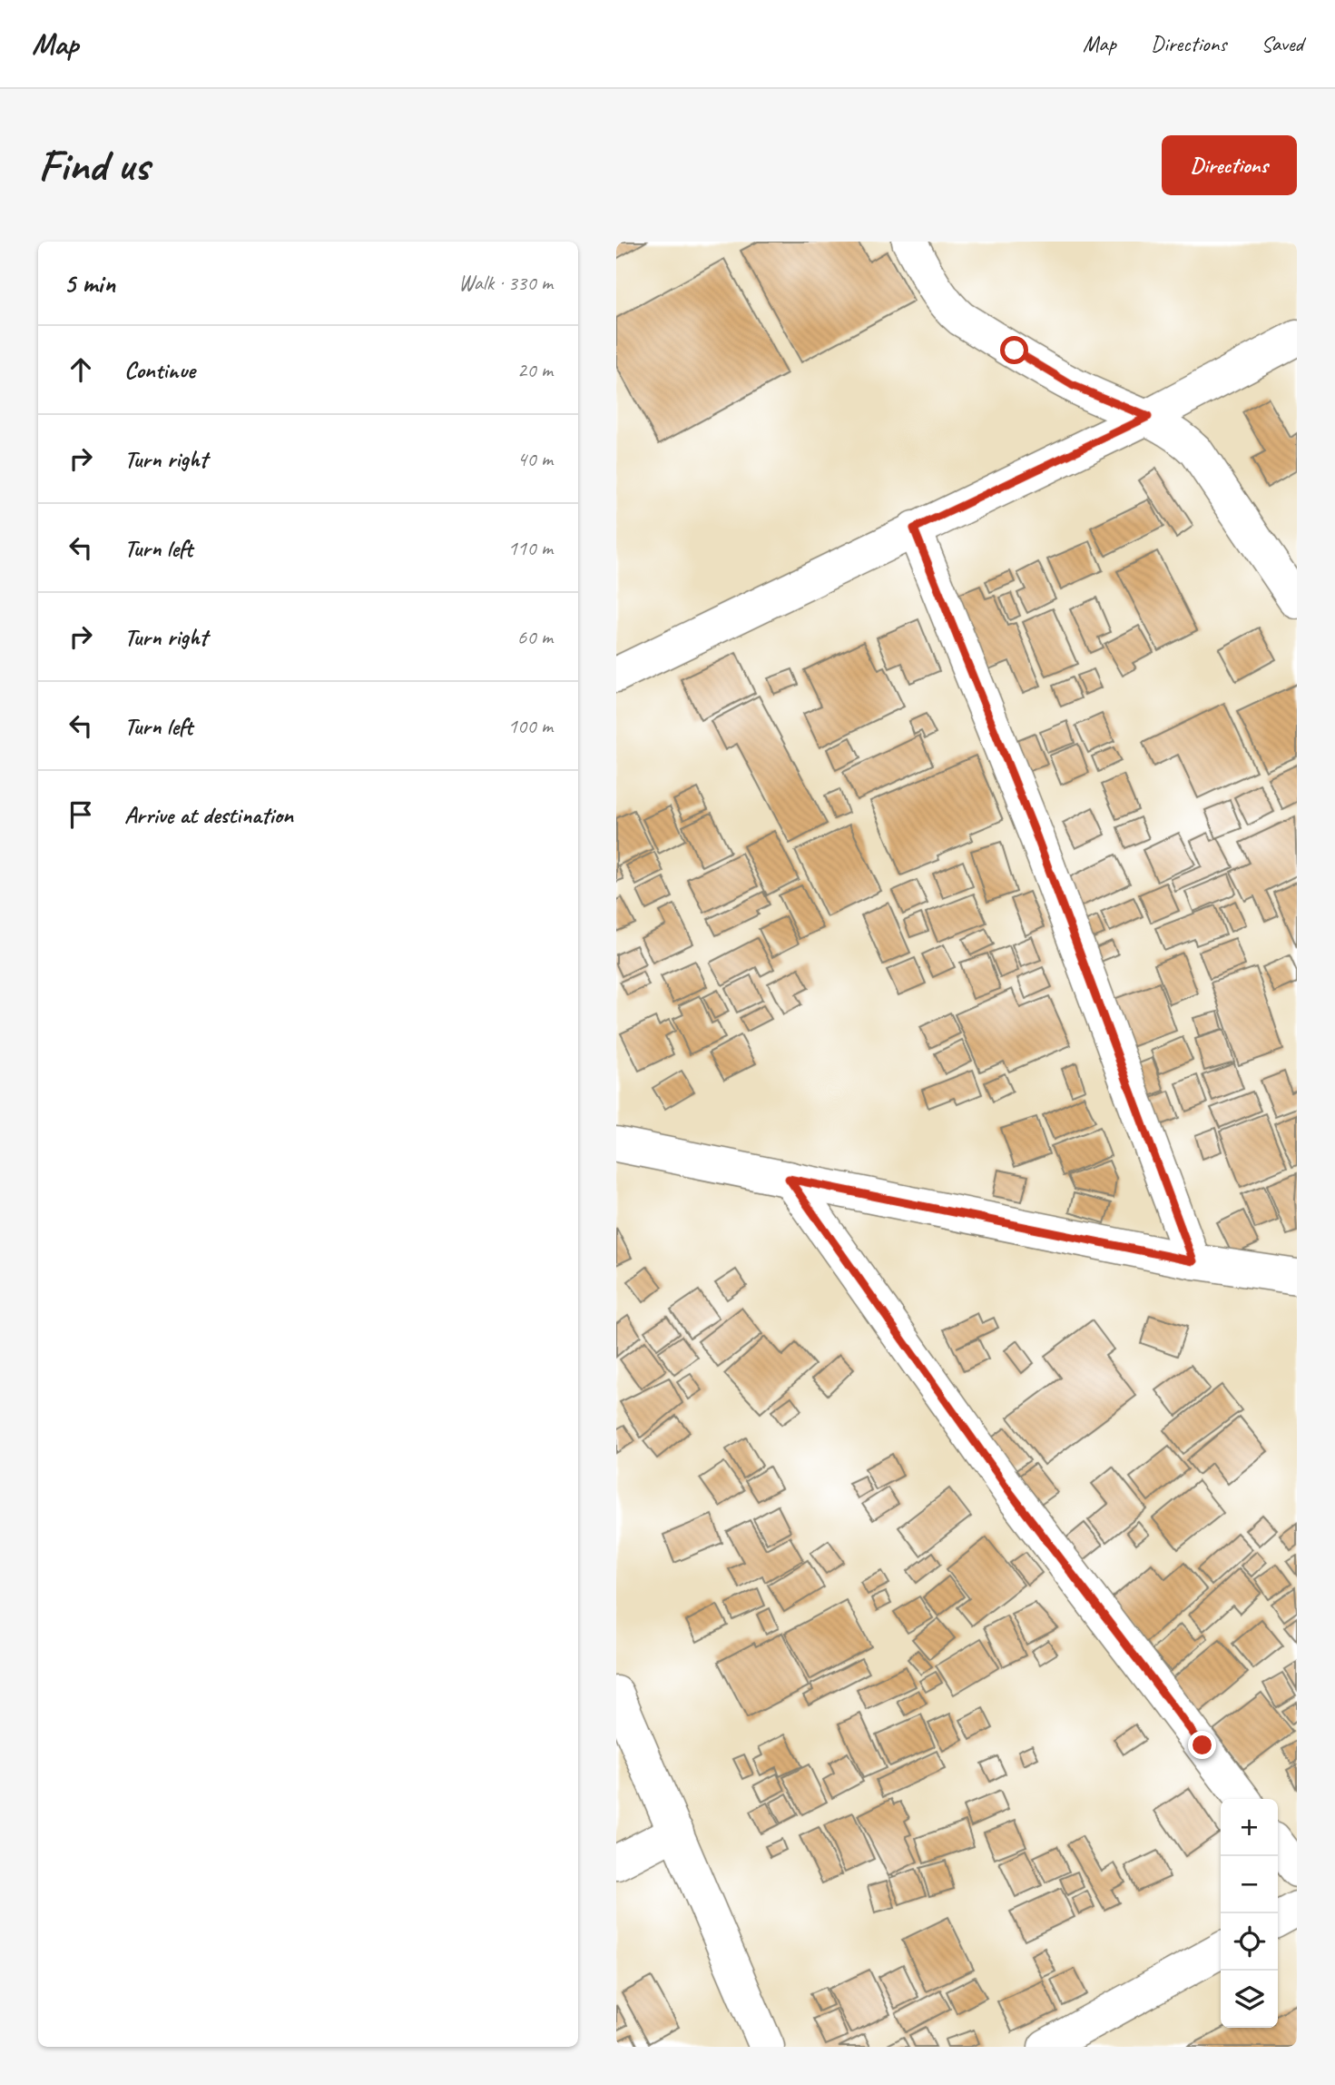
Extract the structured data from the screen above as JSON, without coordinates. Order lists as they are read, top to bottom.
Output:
{
  "page": {
    "header": "Map",
    "nav": ["Map", "Directions", "Saved"],
    "buttons": "Directions",
    "title": "Find us",
    "heading": ["5 min", "Walk · 330 m"],
    "list": [
      ["Continue", "20 m"],
      ["Turn right", "40 m"],
      ["Turn left", "110 m"],
      ["Turn right", "60 m"],
      ["Turn left", "100 m"],
      "Arrive at destination"
    ],
    "map_buttons": ["+", "−"]
  }
}
